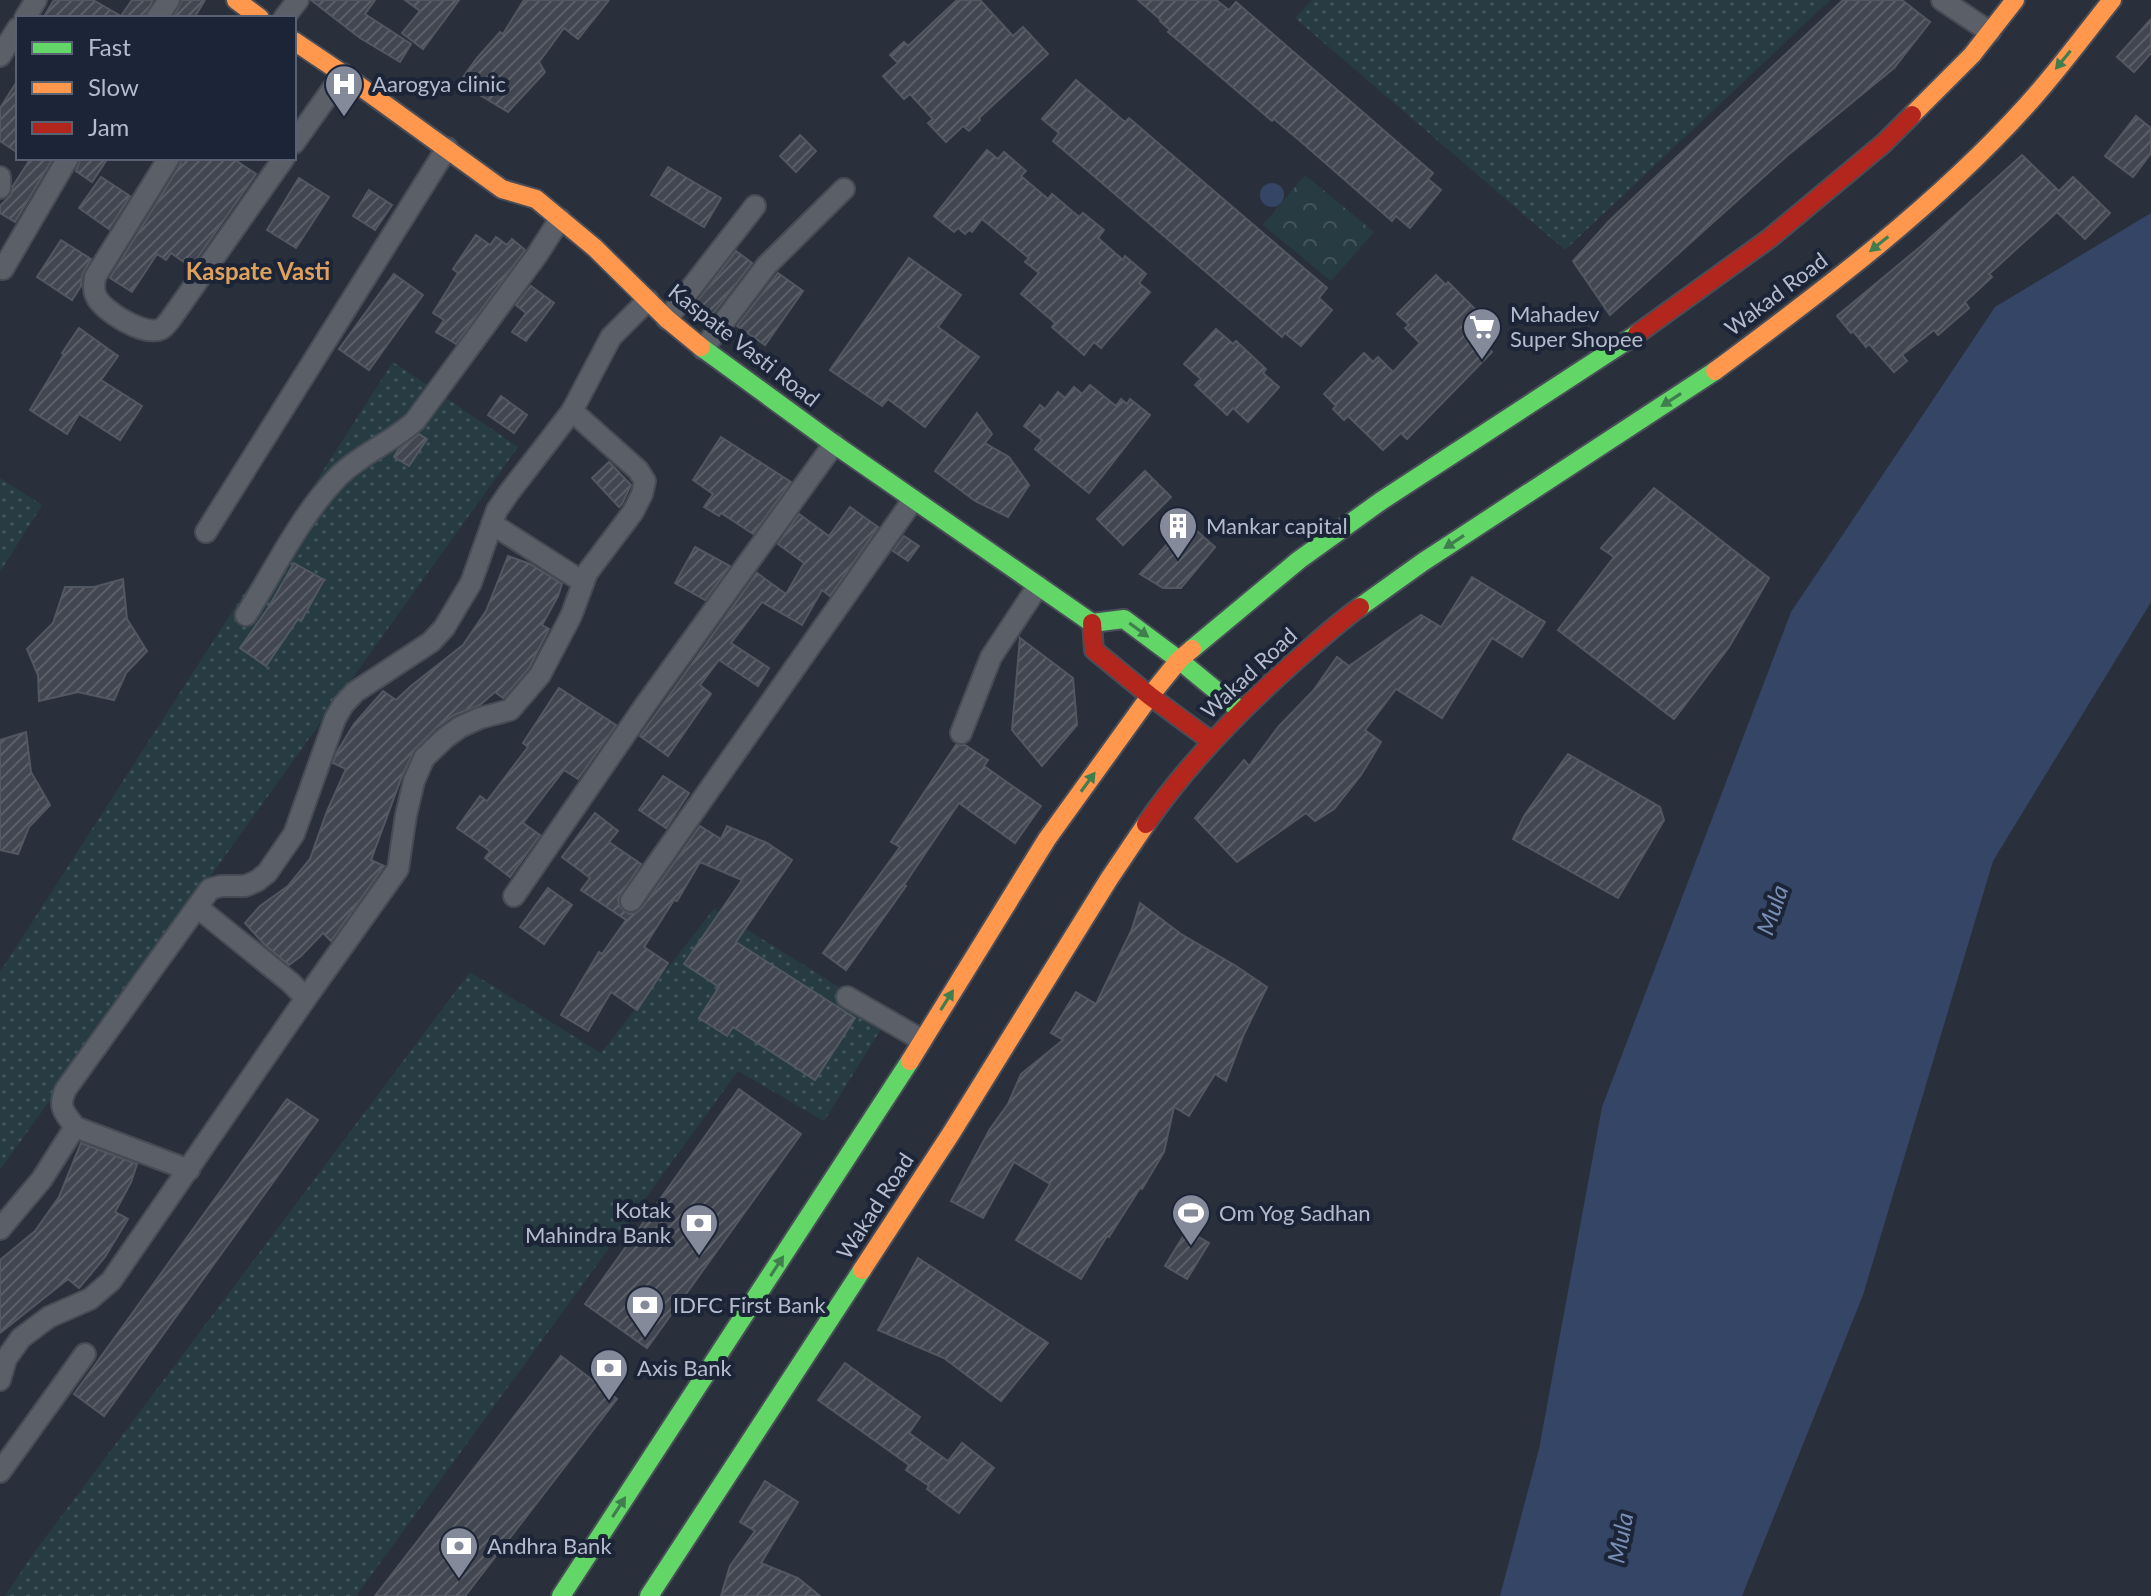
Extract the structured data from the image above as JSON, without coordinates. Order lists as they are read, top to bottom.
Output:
{
  "streets": {
    "main road": ["Wakad Road", "Kaspate Vasti Road"]
  },
  "districts": ["Kaspate Vasti"],
  "water": ["Mula"],
  "places": {
    "hospital": ["Aarogya clinic"],
    "supermarket": ["Mahadev Super Shopee"],
    "building": ["Mankar capital"],
    "sports": ["Om Yog Sadhan"],
    "bank": [
      "Kotak Mahindra Bank",
      "IDFC First Bank",
      "Axis Bank",
      "Andhra Bank"
    ]
  },
  "legend": ["Fast", "Slow", "Jam"]
}
